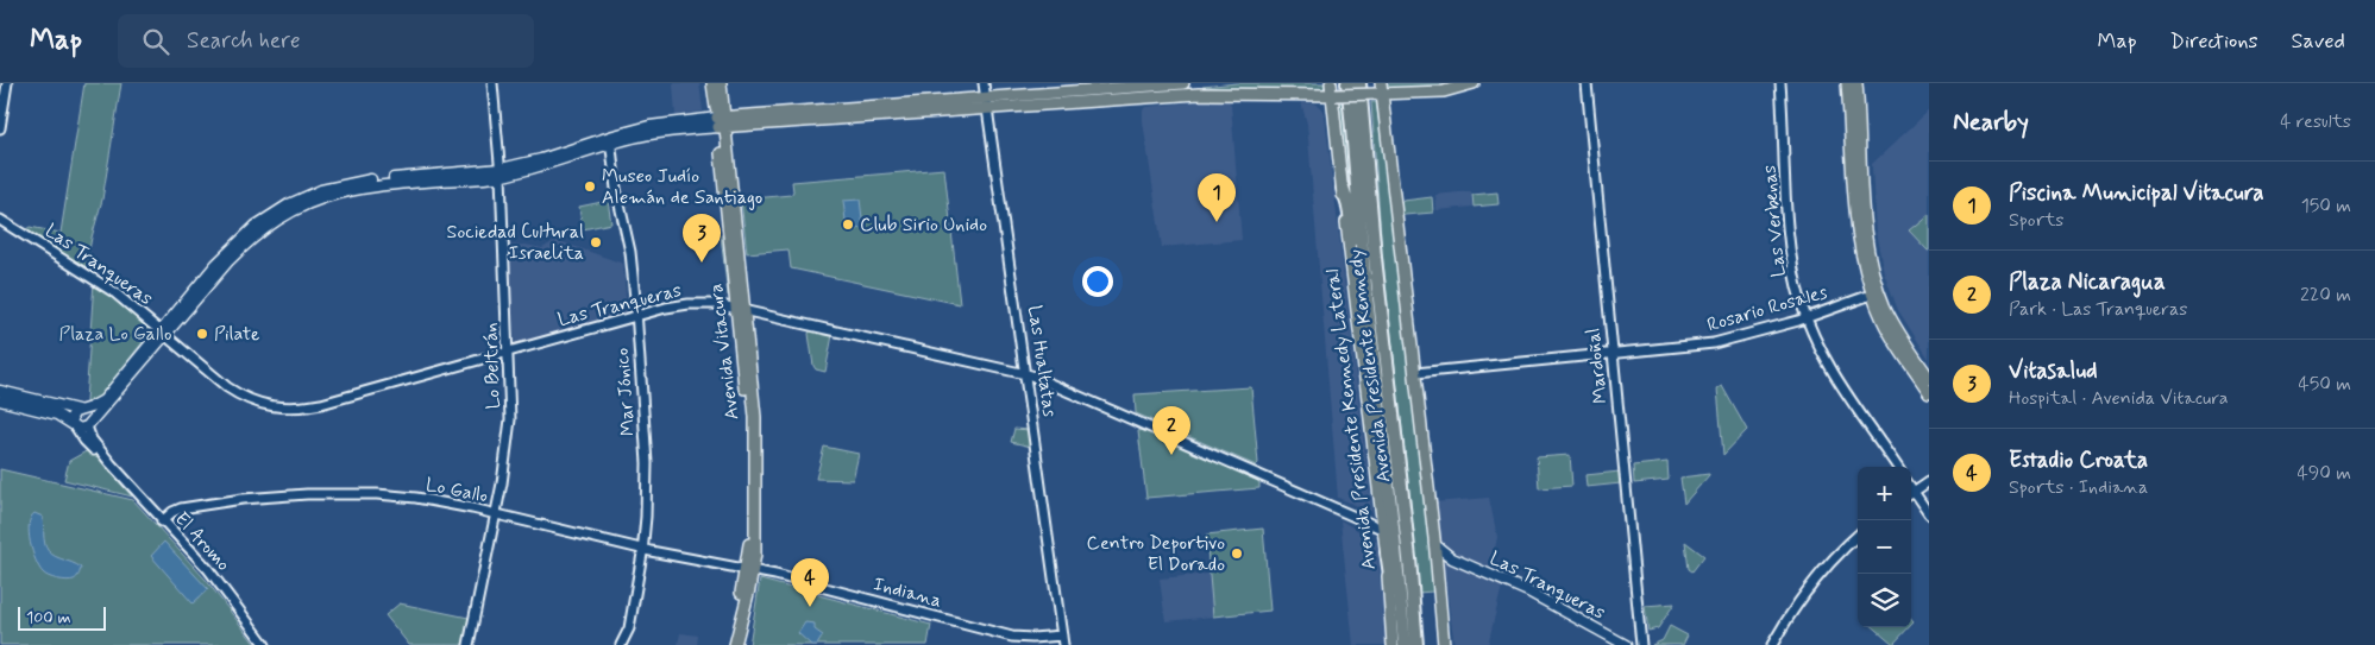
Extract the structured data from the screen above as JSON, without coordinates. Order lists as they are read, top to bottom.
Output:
{
  "streets": {
    "highway": ["Avenida Presidente Kennedy"],
    "main road": ["Las Tranqueras", "Avenida Vitacura", "Avenida Presidente Kennedy Lateral"],
    "street": [
      "Las Verbenas",
      "Rosario Rosales",
      "Las Hualtatas",
      "Lo Beltrán",
      "Mardoñal",
      "Mar Jónico",
      "Lo Gallo",
      "El Aromo",
      "Indiana"
    ]
  },
  "crossings": [
    ["Las Verbenas", "Rosario Rosales"],
    ["Las Tranqueras", "Avenida Vitacura"],
    ["Las Tranqueras", "Las Hualtatas"],
    ["Las Tranqueras", "Lo Beltrán"],
    ["Las Tranqueras", "Mar Jónico"],
    ["Las Tranqueras", "Avenida Presidente Kennedy Lateral"],
    ["Rosario Rosales", "Mardoñal"],
    ["Avenida Vitacura", "Lo Gallo"],
    ["Avenida Vitacura", "Indiana"],
    ["Las Hualtatas", "Indiana"],
    ["Lo Beltrán", "Lo Gallo"],
    ["Mar Jónico", "Lo Gallo"],
    ["Lo Gallo", "El Aromo"],
    ["Lo Gallo", "Indiana"]
  ],
  "parks": ["Plaza Lo Gallo"],
  "places": [
    "Museo Judío Alemán de Santiago",
    "Club Sirio Unido",
    "Sociedad Cultural Israelita",
    "Pilate",
    "Centro Deportivo El Dorado"
  ],
  "scale_bar": "100 m",
  "page": {
    "header": "Map",
    "search": "Search here",
    "nav": ["Map", "Directions", "Saved"],
    "heading": ["Nearby", "4 results"],
    "list": [
      {
        "mark": "1",
        "name": "Piscina Municipal Vitacura",
        "note": "Sports",
        "value": "150 m"
      },
      {
        "mark": "2",
        "name": "Plaza Nicaragua",
        "note": "Park · Las Tranqueras",
        "value": "220 m"
      },
      {
        "mark": "3",
        "name": "Vitasalud",
        "note": "Hospital · Avenida Vitacura",
        "value": "450 m"
      },
      {
        "mark": "4",
        "name": "Estadio Croata",
        "note": "Sports · Indiana",
        "value": "490 m"
      }
    ],
    "pins": [
      "1",
      "3",
      "2",
      "4"
    ],
    "map_buttons": ["+", "−"],
    "scale": "100 m"
  }
}
